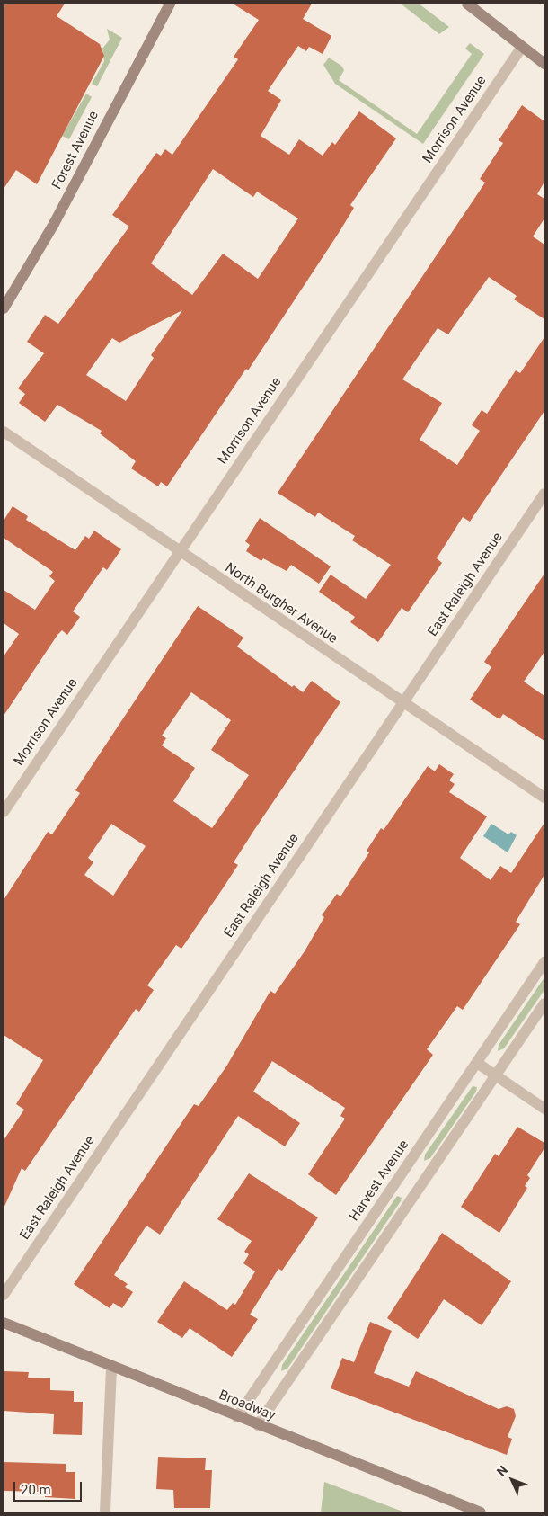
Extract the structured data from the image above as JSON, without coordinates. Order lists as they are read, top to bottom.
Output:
{
  "streets": {
    "street": [
      "Morrison Avenue",
      "Forest Avenue",
      "East Raleigh Avenue",
      "North Burgher Avenue",
      "Harvest Avenue",
      "Broadway"
    ]
  },
  "crossings": [
    ["Morrison Avenue", "North Burgher Avenue"],
    ["East Raleigh Avenue", "North Burgher Avenue"],
    ["Harvest Avenue", "Broadway"]
  ],
  "scale_bar": "20 m",
  "north": "top left"
}
